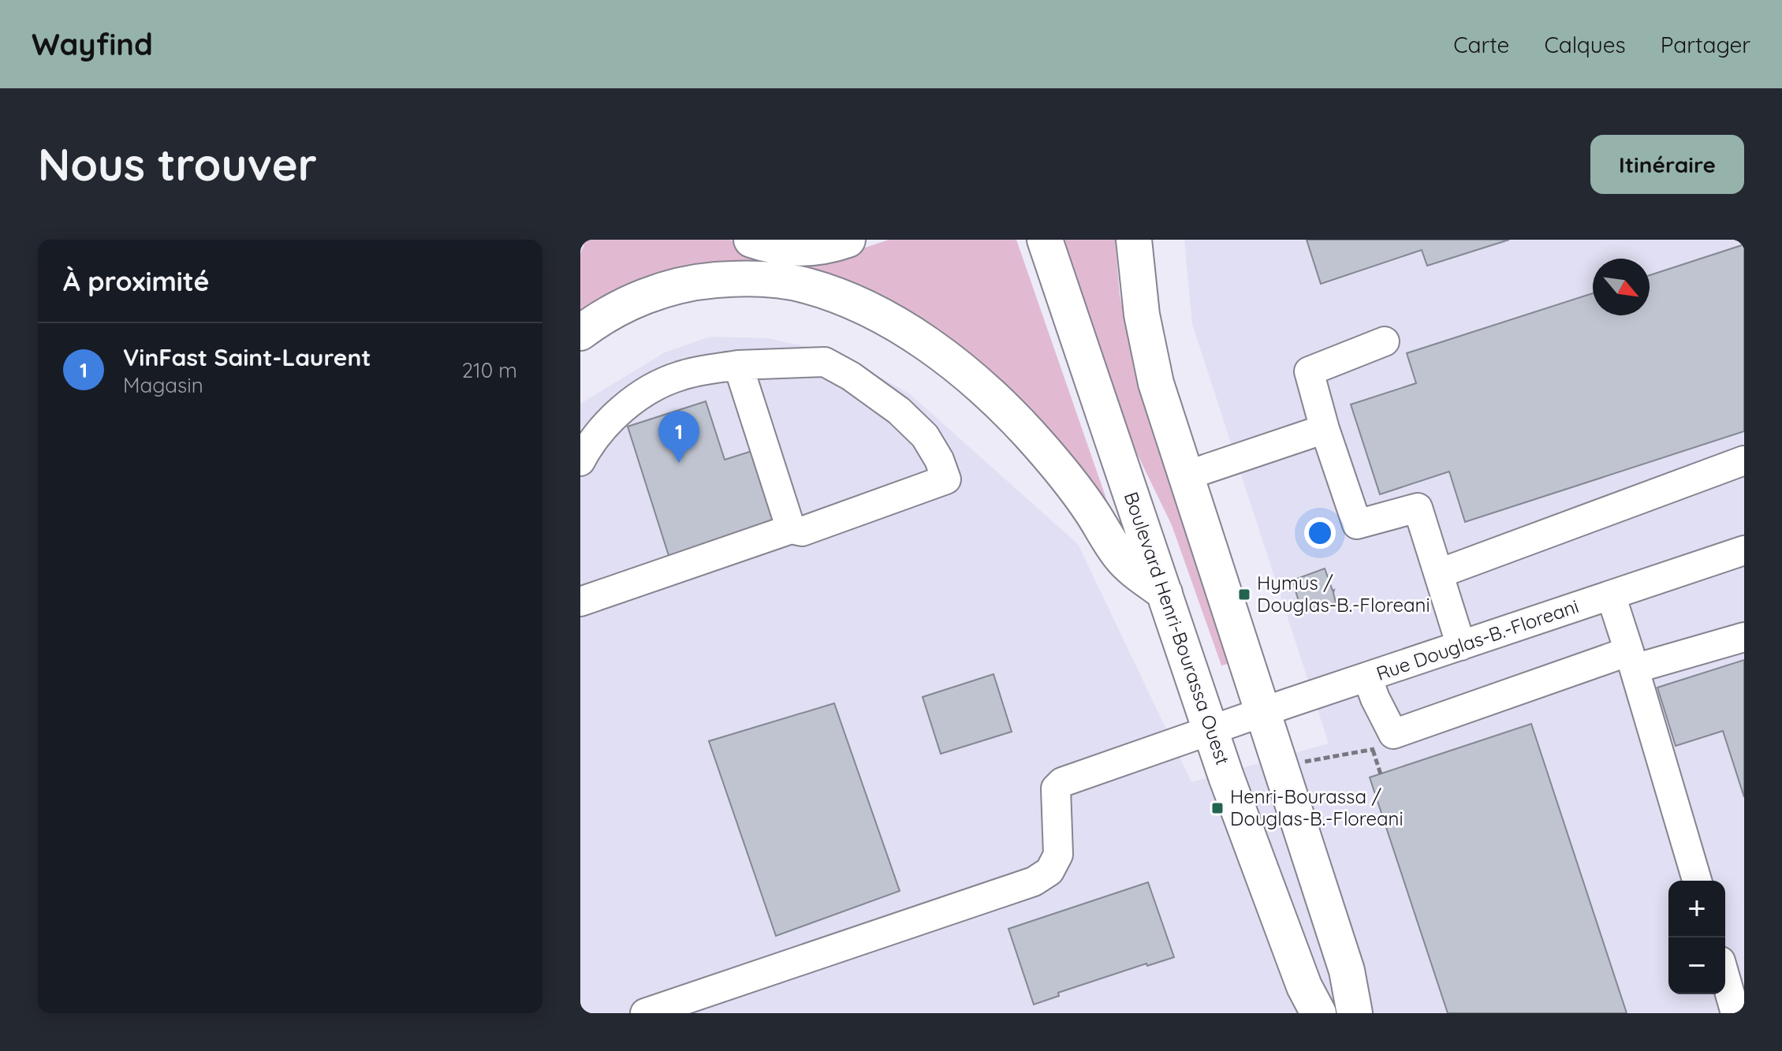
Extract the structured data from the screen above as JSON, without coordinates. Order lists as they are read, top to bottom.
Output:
{
  "streets": {
    "main road": ["Boulevard Henri-Bourassa Ouest"],
    "street": ["Rue Douglas-B.-Floreani"]
  },
  "crossings": [
    ["Boulevard Henri-Bourassa Ouest", "Rue Douglas-B.-Floreani"]
  ],
  "places": {
    "transit": ["Hymus / Douglas-B.-Floreani", "Henri-Bourassa / Douglas-B.-Floreani"]
  },
  "north": "bottom right",
  "page": {
    "header": "Wayfind",
    "nav": ["Carte", "Calques", "Partager"],
    "buttons": "Itinéraire",
    "title": "Nous trouver",
    "heading": "À proximité",
    "list": [
      {
        "mark": "1",
        "name": "VinFast Saint-Laurent",
        "note": "Magasin",
        "value": "210 m"
      }
    ],
    "pins": "1",
    "map_buttons": ["+", "−"]
  }
}
